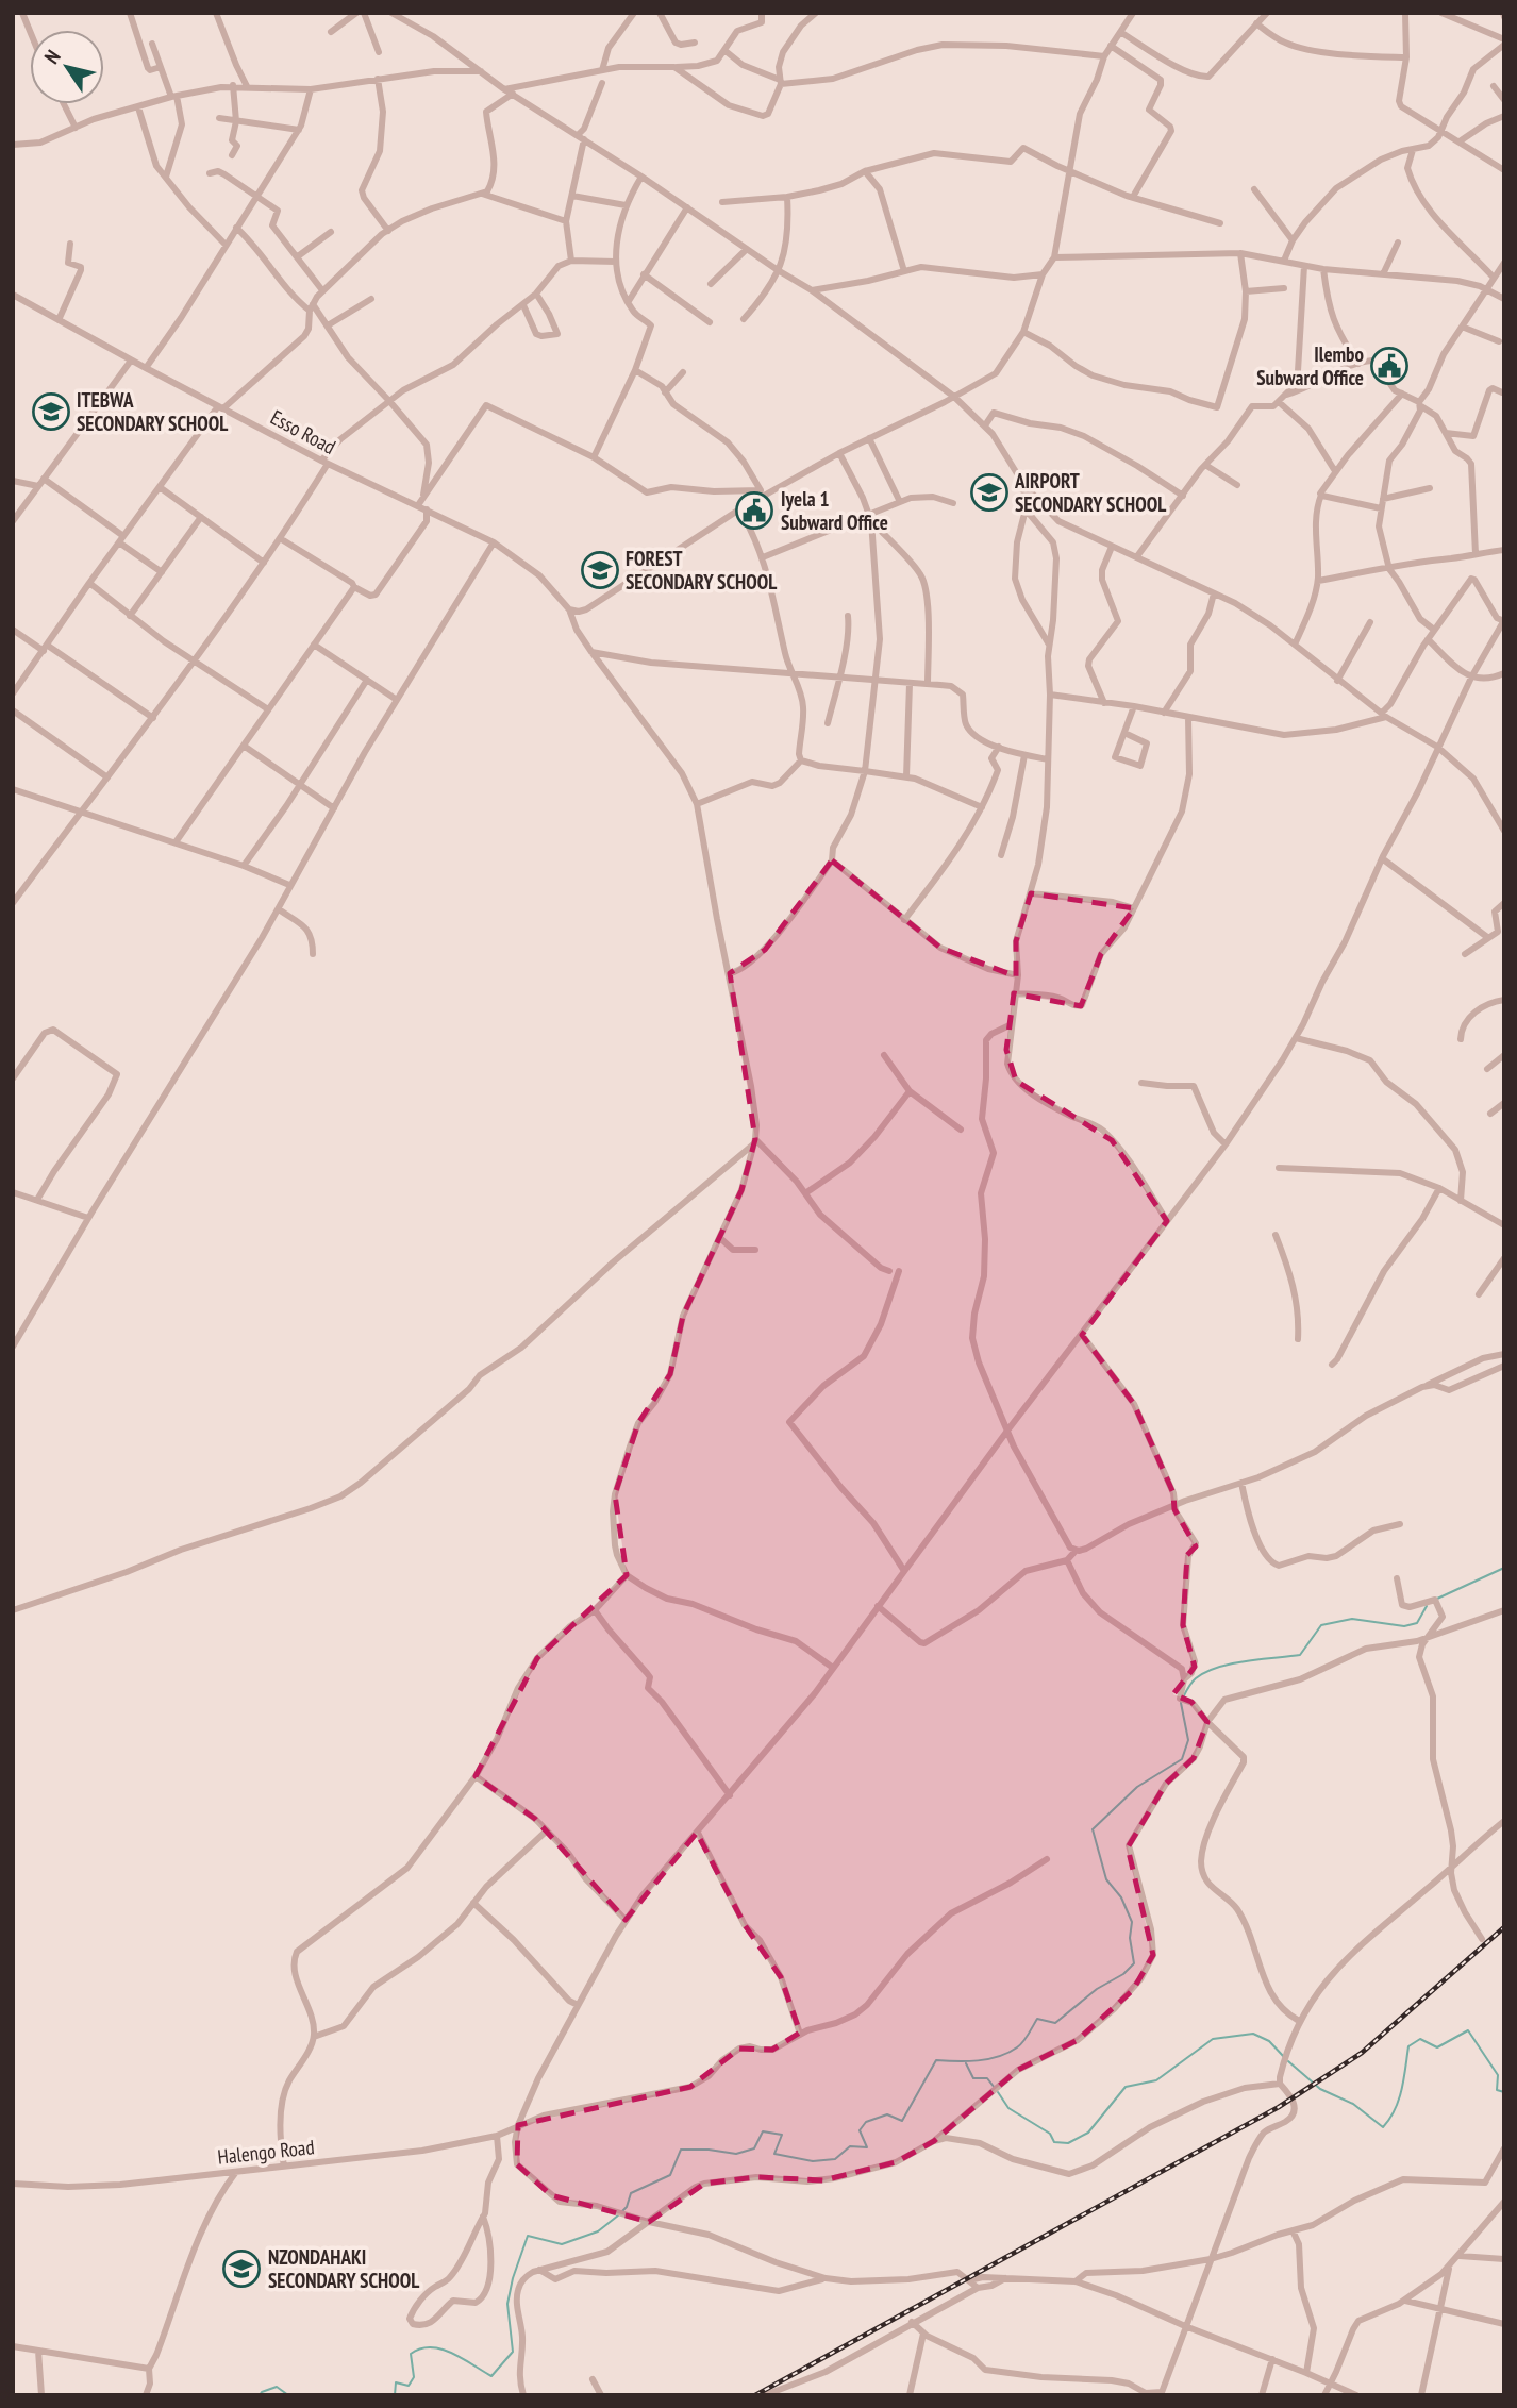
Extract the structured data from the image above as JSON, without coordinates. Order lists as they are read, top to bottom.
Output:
{
  "streets": {
    "street": ["Esso Road", "Halengo Road"]
  },
  "places": {
    "public building": ["Ilembo Subward Office", "Iyela 1 Subward Office"],
    "school or university": [
      "ITEBWA SECONDARY SCHOOL",
      "AIRPORT SECONDARY SCHOOL",
      "FOREST SECONDARY SCHOOL",
      "NZONDAHAKI SECONDARY SCHOOL"
    ]
  },
  "north": "top left"
}
